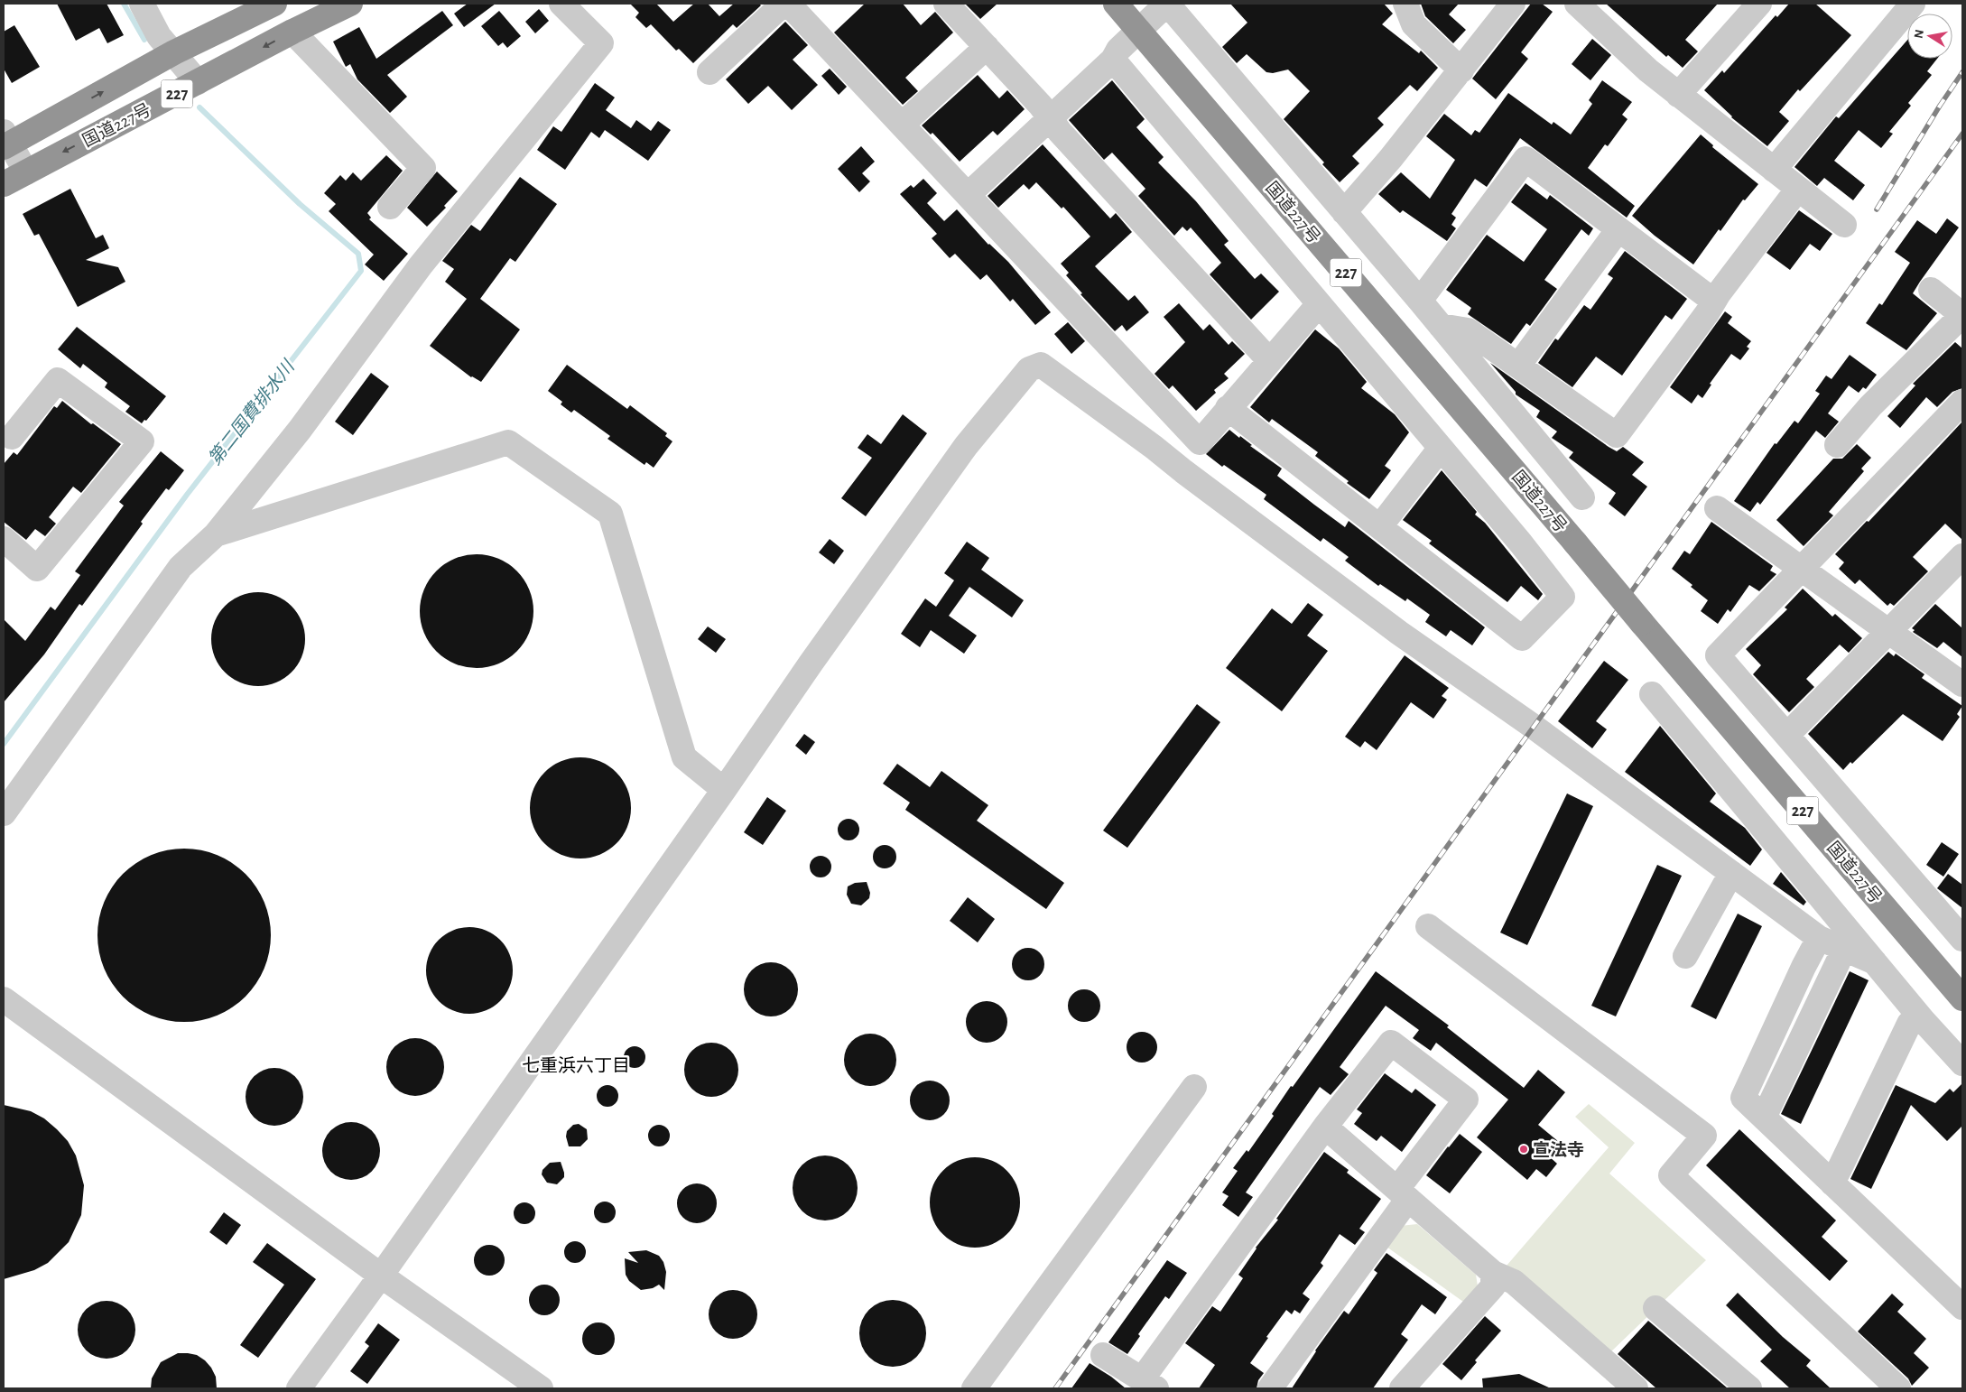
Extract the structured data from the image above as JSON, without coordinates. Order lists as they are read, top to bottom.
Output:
{
  "streets": {
    "highway": ["227", "国道227号"]
  },
  "districts": ["七重浜六丁目"],
  "water": ["第二国費排水川"],
  "places": ["宣法寺"],
  "north": "left"
}
